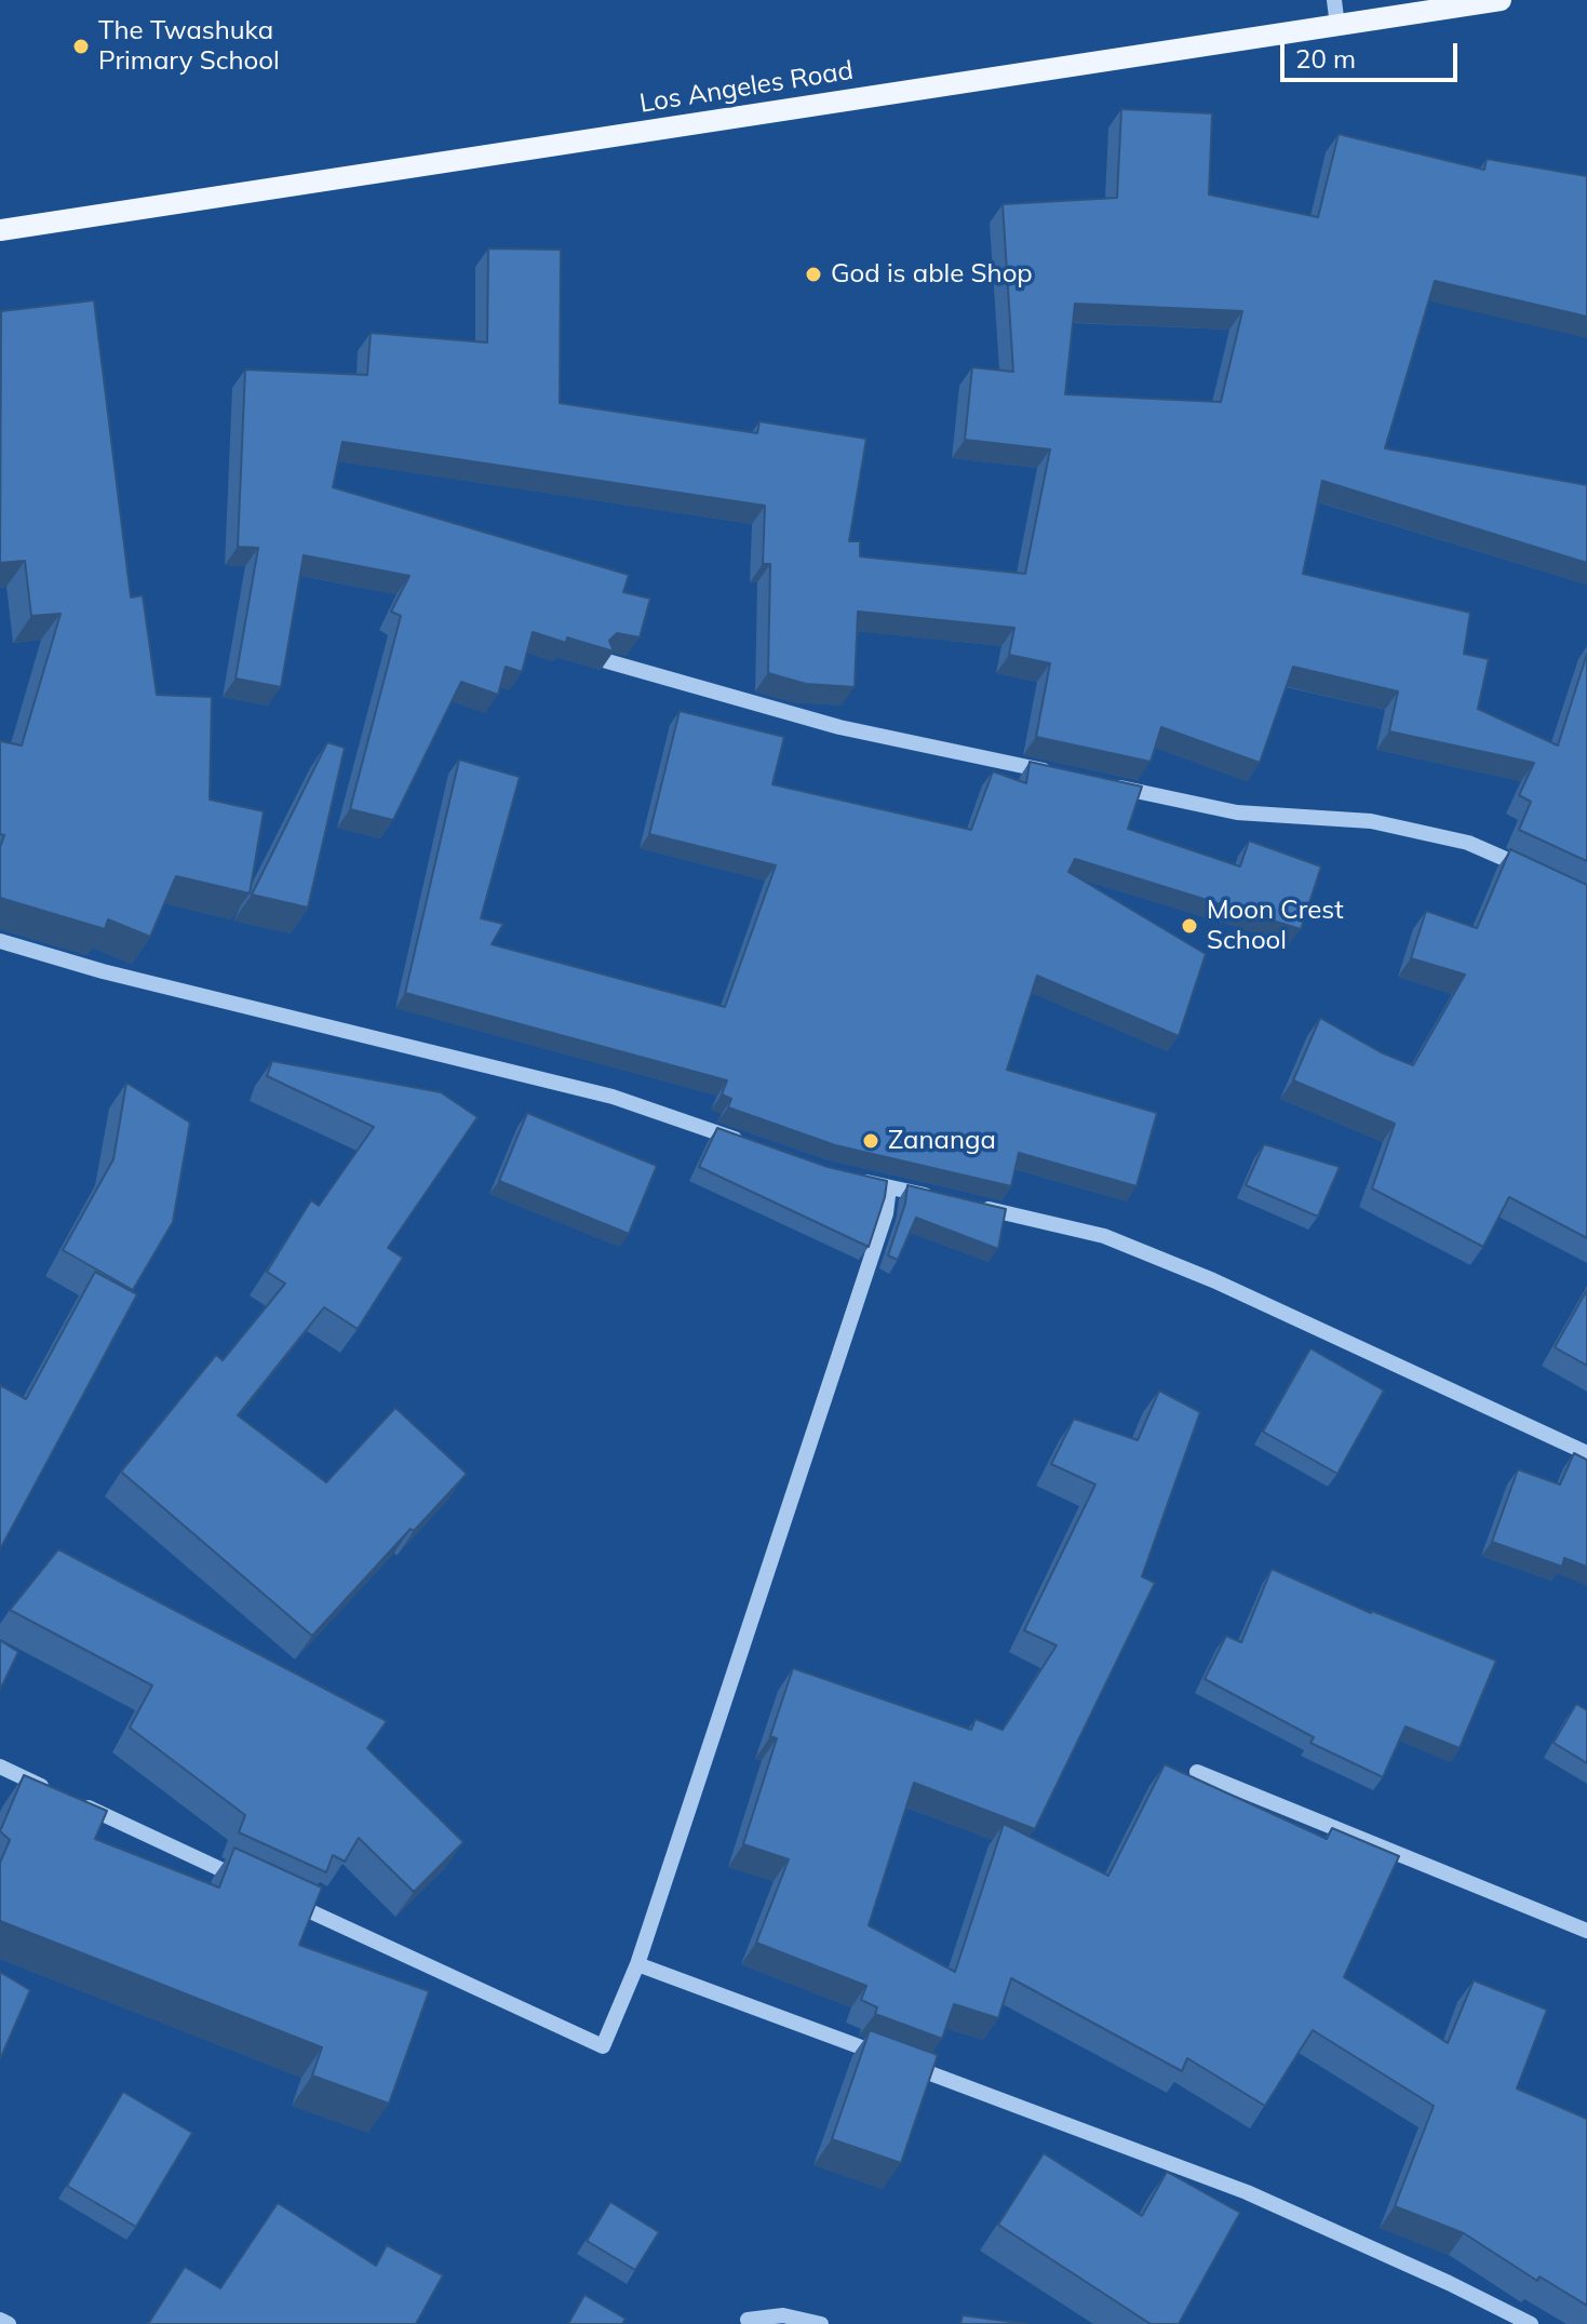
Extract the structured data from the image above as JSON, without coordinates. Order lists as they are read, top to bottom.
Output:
{
  "streets": {
    "main road": ["Los Angeles Road"]
  },
  "places": [
    "The Twashuka Primary School",
    "God is able Shop",
    "Moon Crest School",
    "Zananga"
  ],
  "scale_bar": "20 m"
}
